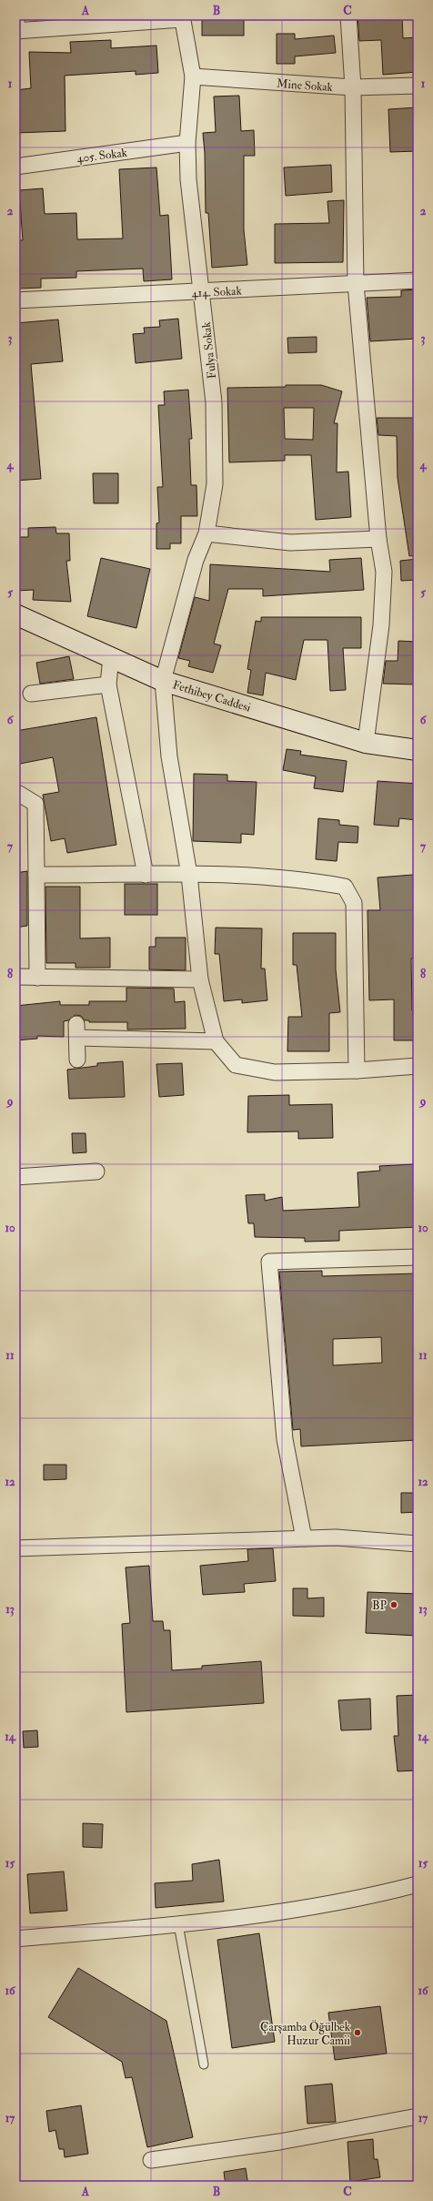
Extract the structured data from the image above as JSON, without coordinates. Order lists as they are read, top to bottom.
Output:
{
  "streets": {
    "street": [
      "Mine Sokak",
      "405. Sokak",
      "414. Sokak",
      "Fulya Sokak",
      "Fethibey Caddesi"
    ]
  },
  "crossings": [
    ["Mine Sokak", "Fulya Sokak"],
    ["405. Sokak", "Fulya Sokak"],
    ["414. Sokak", "Fulya Sokak"],
    ["Fulya Sokak", "Fethibey Caddesi"]
  ],
  "places": ["BP", "Çarşamba Öğülbek Huzur Camii"],
  "grid": {
    "columns": ["A", "B", "C"],
    "rows": [
      "1",
      "2",
      "3",
      "4",
      "5",
      "6",
      "7",
      "8",
      "9",
      "10",
      "11",
      "12",
      "13",
      "14",
      "15",
      "16",
      "17"
    ]
  }
}
